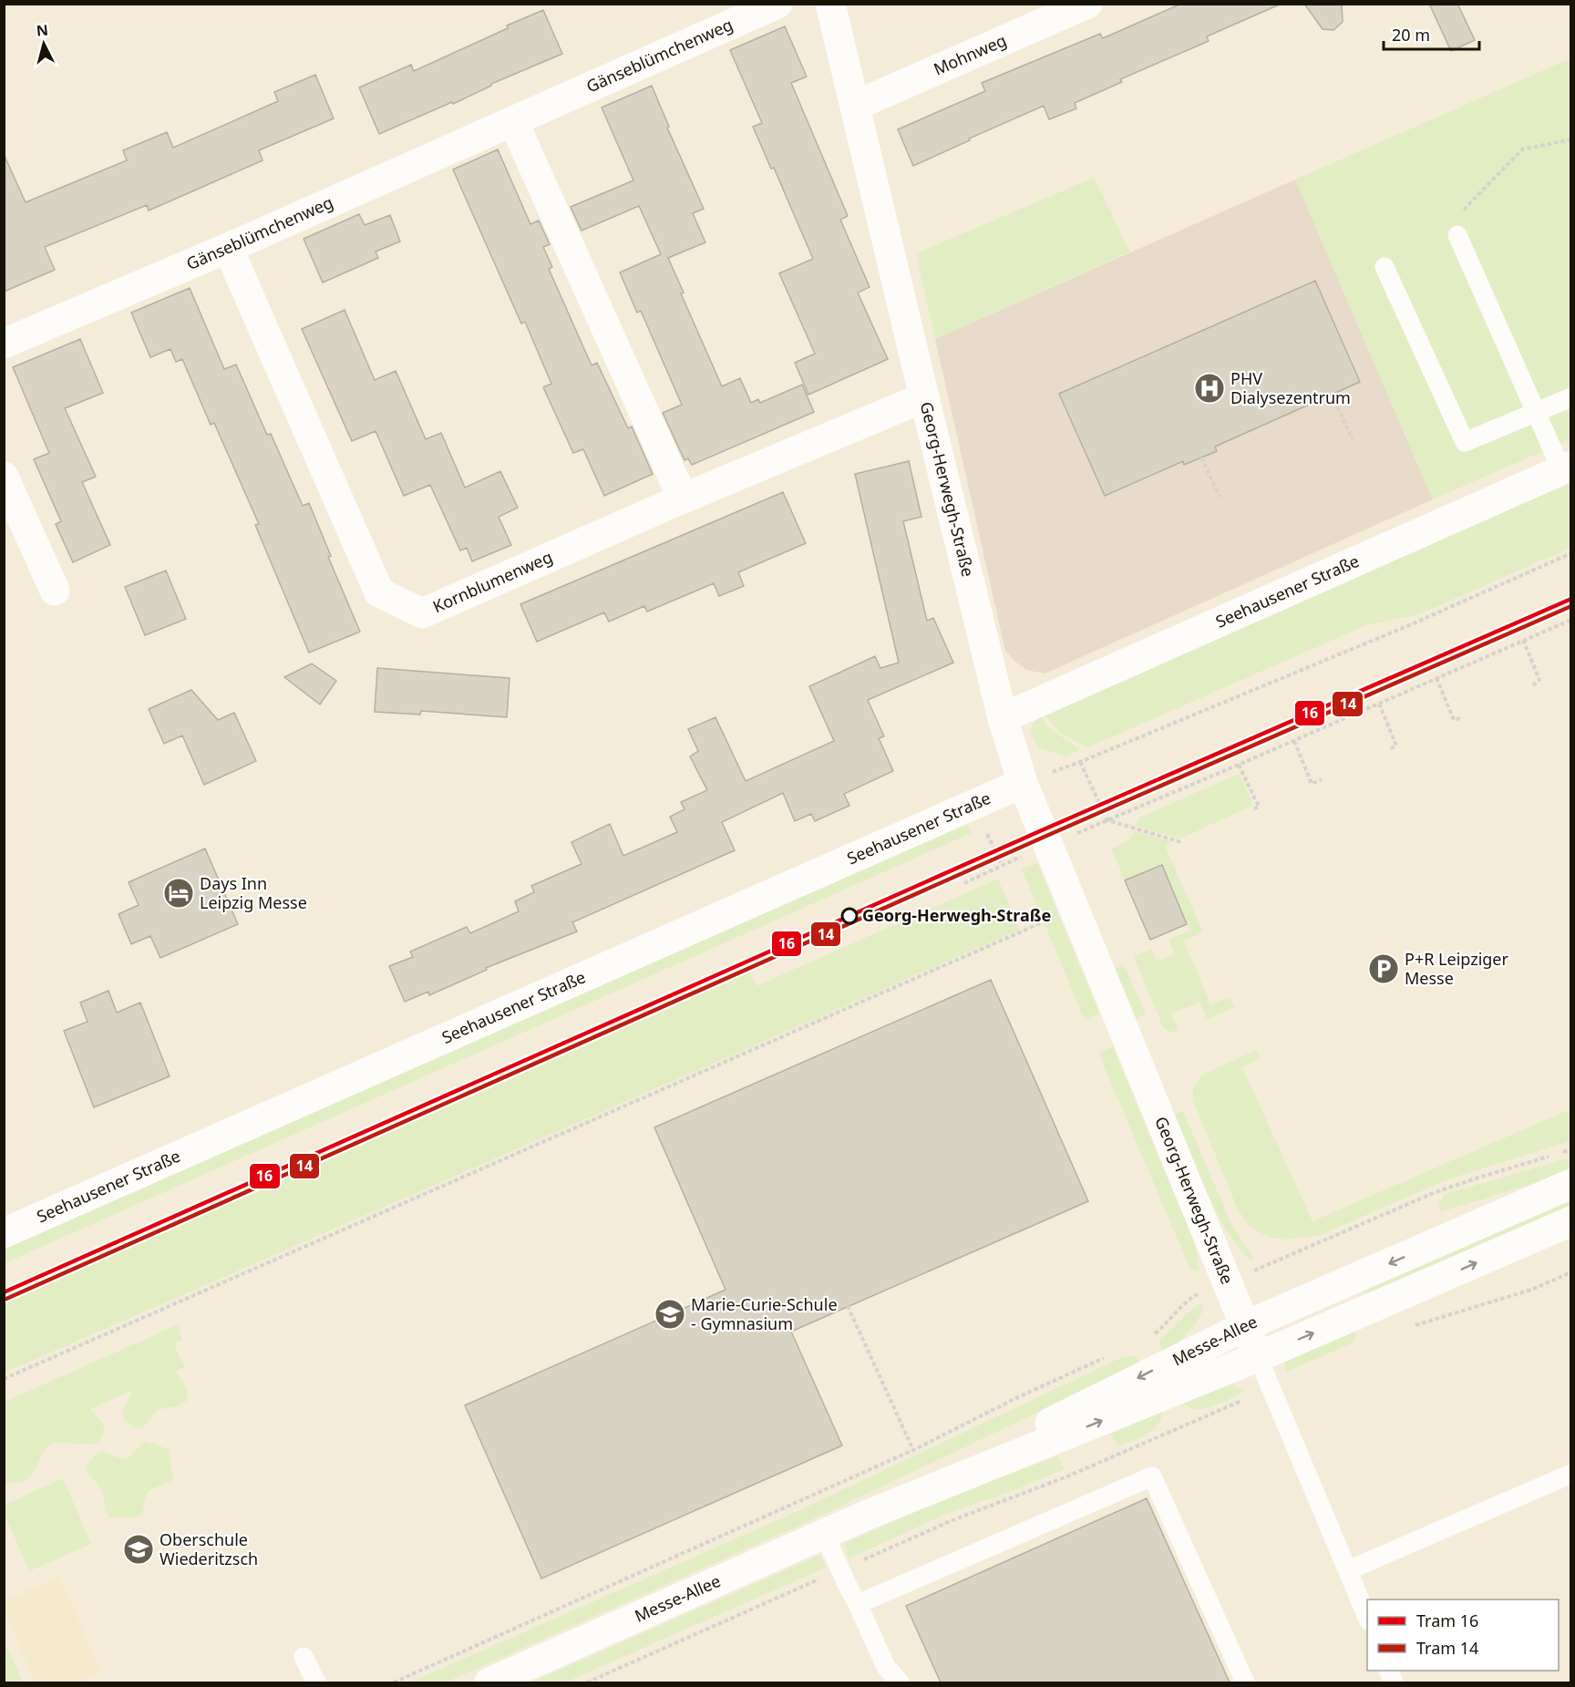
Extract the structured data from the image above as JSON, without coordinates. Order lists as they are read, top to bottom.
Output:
{
  "streets": {
    "street": [
      "Mohnweg",
      "Gänseblümchenweg",
      "Georg-Herwegh-Straße",
      "Kornblumenweg",
      "Seehausener Straße",
      "Messe-Allee"
    ]
  },
  "crossings": [
    ["Mohnweg", "Georg-Herwegh-Straße"],
    ["Gänseblümchenweg", "Kornblumenweg"],
    ["Georg-Herwegh-Straße", "Kornblumenweg"],
    ["Georg-Herwegh-Straße", "Seehausener Straße"],
    ["Georg-Herwegh-Straße", "Messe-Allee"]
  ],
  "places": {
    "hospital": ["PHV Dialysezentrum"],
    "hotel": ["Days Inn Leipzig Messe"],
    "other": ["Georg-Herwegh-Straße"],
    "parking": ["P+R Leipziger Messe"],
    "school or university": ["Marie-Curie-Schule - Gymnasium", "Oberschule Wiederitzsch"]
  },
  "lines": ["tram line 16", "tram line 14"],
  "legend": ["Tram 16", "Tram 14"],
  "scale_bar": "20 m",
  "north": "top"
}
